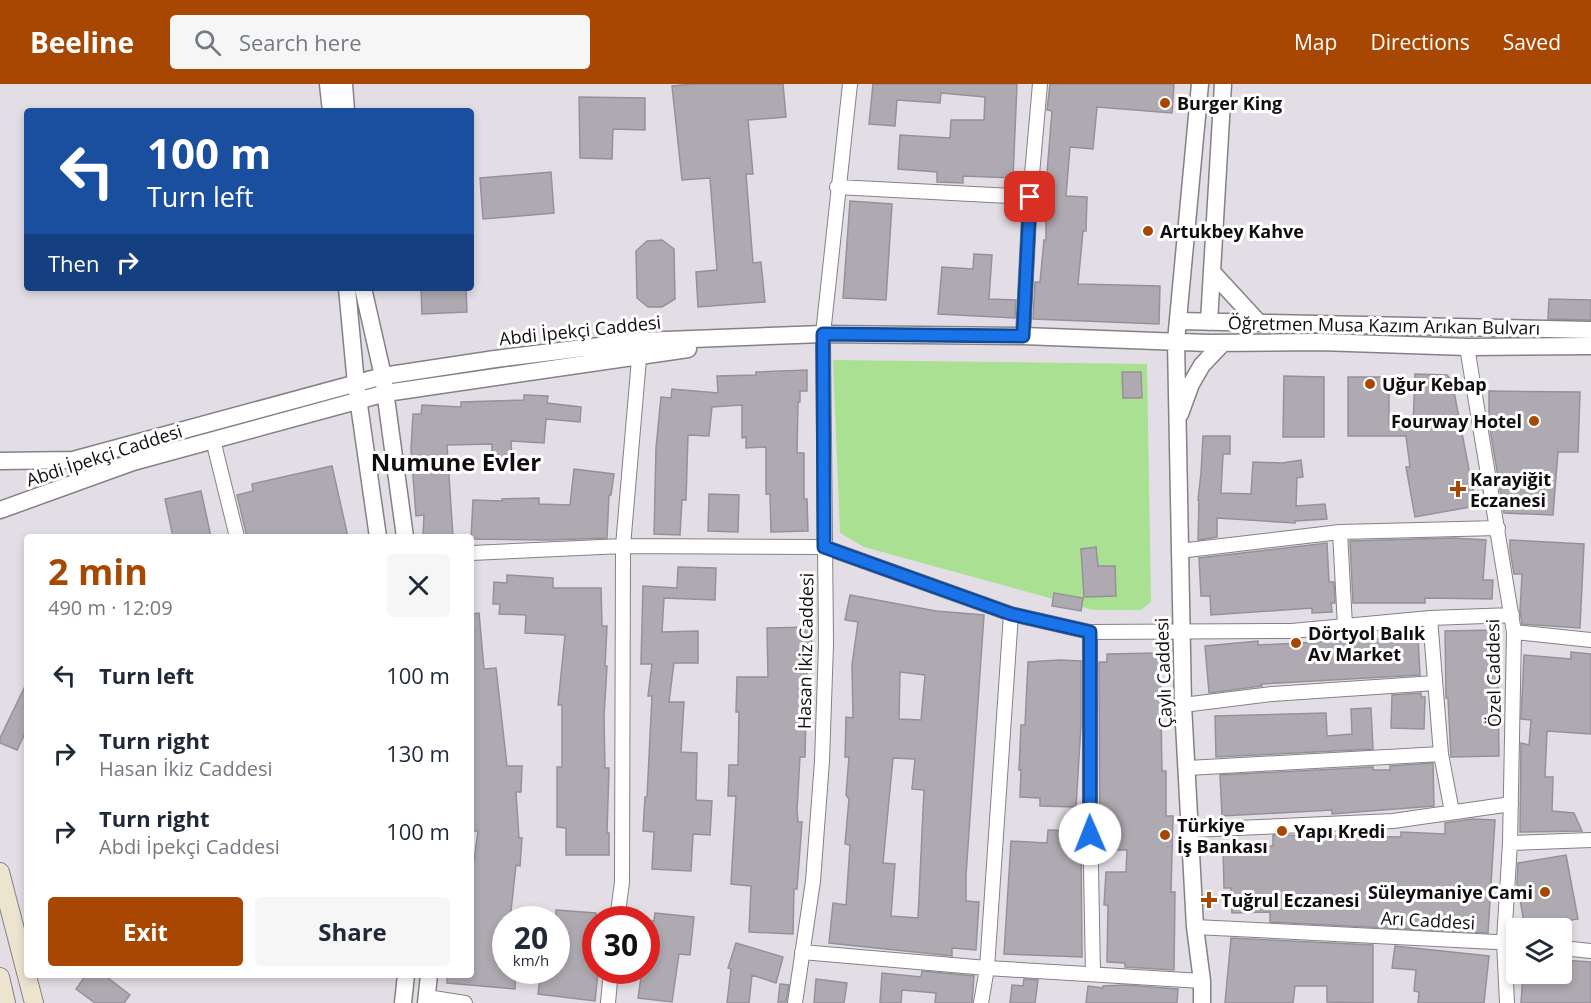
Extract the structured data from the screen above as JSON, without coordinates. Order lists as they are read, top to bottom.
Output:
{
  "streets": {
    "street": [
      "Öğretmen Musa Kazım Arıkan Bulvarı",
      "Abdi İpekçi Caddesi",
      "Hasan İkiz Caddesi",
      "Çaylı Caddesi",
      "Özel Caddesi",
      "Arı Caddesi"
    ]
  },
  "crossings": [
    ["Öğretmen Musa Kazım Arıkan Bulvarı", "Abdi İpekçi Caddesi"],
    ["Öğretmen Musa Kazım Arıkan Bulvarı", "Çaylı Caddesi"],
    ["Öğretmen Musa Kazım Arıkan Bulvarı", "Özel Caddesi"],
    ["Abdi İpekçi Caddesi", "Hasan İkiz Caddesi"],
    ["Abdi İpekçi Caddesi", "Çaylı Caddesi"],
    ["Çaylı Caddesi", "Arı Caddesi"]
  ],
  "districts": ["Numune Evler"],
  "places": {
    "other": [
      "Burger King",
      "Artukbey Kahve",
      "Uğur Kebap",
      "Fourway Hotel",
      "Dörtyol Balık Av Market",
      "Yapı Kredi",
      "Türkiye İş Bankası",
      "Süleymaniye Cami"
    ],
    "health": ["Karayiğit Eczanesi", "Tuğrul Eczanesi"]
  },
  "page": {
    "header": "Beeline",
    "search": "Search here",
    "nav": ["Map", "Directions", "Saved"],
    "turn": ["100 m", "Turn left"],
    "then": "Then",
    "heading": ["2 min", "490 m · 12:09"],
    "list": [
      {
        "name": "Turn left",
        "value": "100 m"
      },
      {
        "name": "Turn right",
        "note": "Hasan İkiz Caddesi",
        "value": "130 m"
      },
      {
        "name": "Turn right",
        "note": "Abdi İpekçi Caddesi",
        "value": "100 m"
      }
    ],
    "buttons": ["Exit", "Share"],
    "speed": "20 km/h",
    "limit": "30"
  }
}
